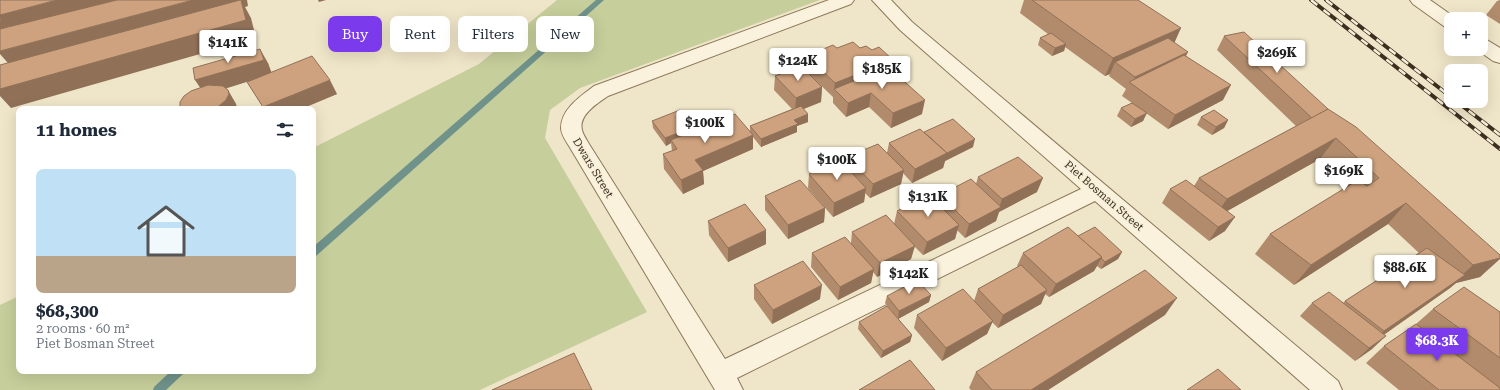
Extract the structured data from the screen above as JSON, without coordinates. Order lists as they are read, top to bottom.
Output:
{
  "streets": {
    "street": ["Dwars Street", "Piet Bosman Street"]
  },
  "page": {
    "map_buttons": ["+", "−"],
    "chip": [
      "Buy",
      "Rent",
      "Filters",
      "New"
    ],
    "price": [
      "$141K",
      "$269K",
      "$124K",
      "$185K",
      "$100K",
      "$100K",
      "$169K",
      "$131K",
      "$88.6K",
      "$142K",
      "$68.3K"
    ],
    "heading": "11 homes",
    "list": [
      {
        "name": "$68,300",
        "note": "2 rooms · 60 m² · Piet Bosman Street"
      }
    ]
  }
}
